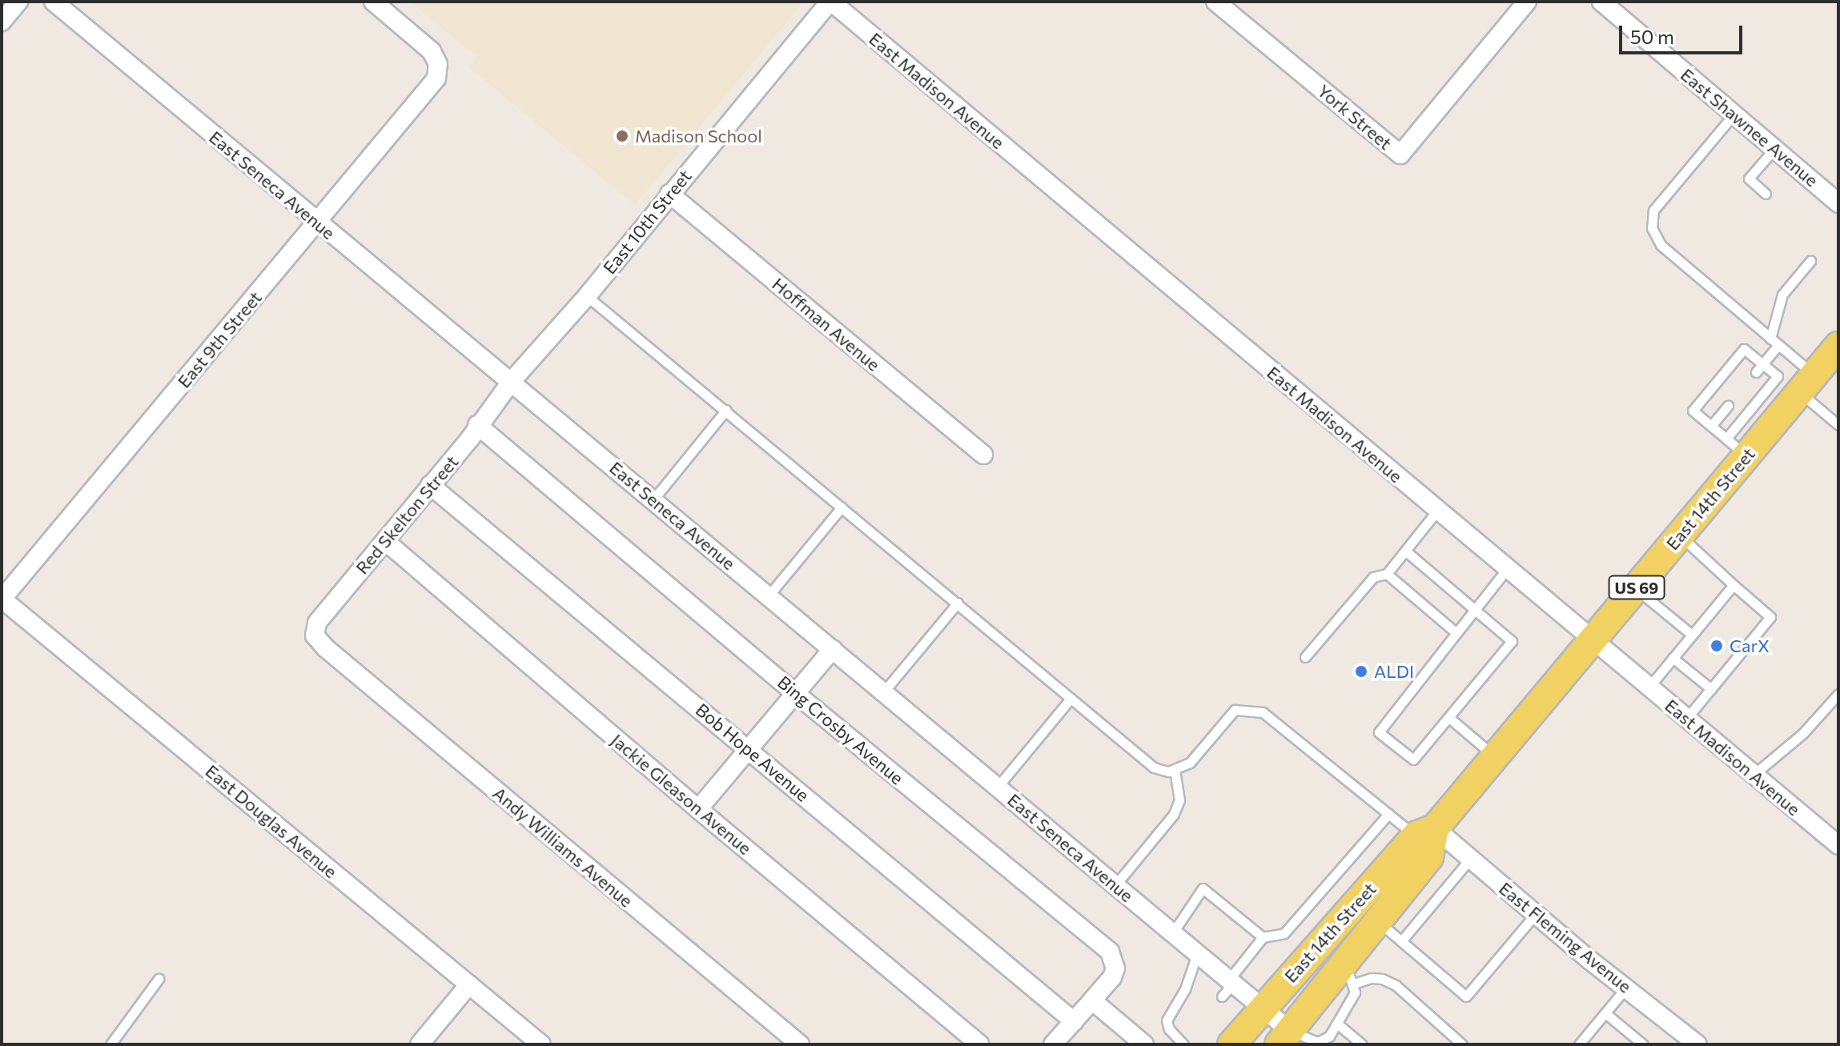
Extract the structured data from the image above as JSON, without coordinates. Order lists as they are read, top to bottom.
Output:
{
  "streets": {
    "main road": ["East 14th Street", "US 69"],
    "street": [
      "East Madison Avenue",
      "York Street",
      "East Shawnee Avenue",
      "East Seneca Avenue",
      "East 10th Street",
      "Hoffman Avenue",
      "East 9th Street",
      "Red Skelton Street",
      "Bing Crosby Avenue",
      "Bob Hope Avenue",
      "Jackie Gleason Avenue",
      "East Douglas Avenue",
      "Andy Williams Avenue",
      "East Fleming Avenue"
    ]
  },
  "crossings": [
    ["East Madison Avenue", "East 10th Street"],
    ["East Madison Avenue", "East 14th Street"],
    ["East Seneca Avenue", "East 10th Street"],
    ["East Seneca Avenue", "East 9th Street"],
    ["East Seneca Avenue", "East 14th Street"],
    ["East Seneca Avenue", "Red Skelton Street"],
    ["East 10th Street", "Hoffman Avenue"],
    ["East 10th Street", "Red Skelton Street"],
    ["East 9th Street", "East Douglas Avenue"],
    ["East 14th Street", "East Fleming Avenue"],
    ["Red Skelton Street", "Bing Crosby Avenue"],
    ["Red Skelton Street", "Bob Hope Avenue"],
    ["Red Skelton Street", "Jackie Gleason Avenue"],
    ["Red Skelton Street", "Andy Williams Avenue"]
  ],
  "places": ["Madison School", "CarX", "ALDI"],
  "scale_bar": "50 m"
}
